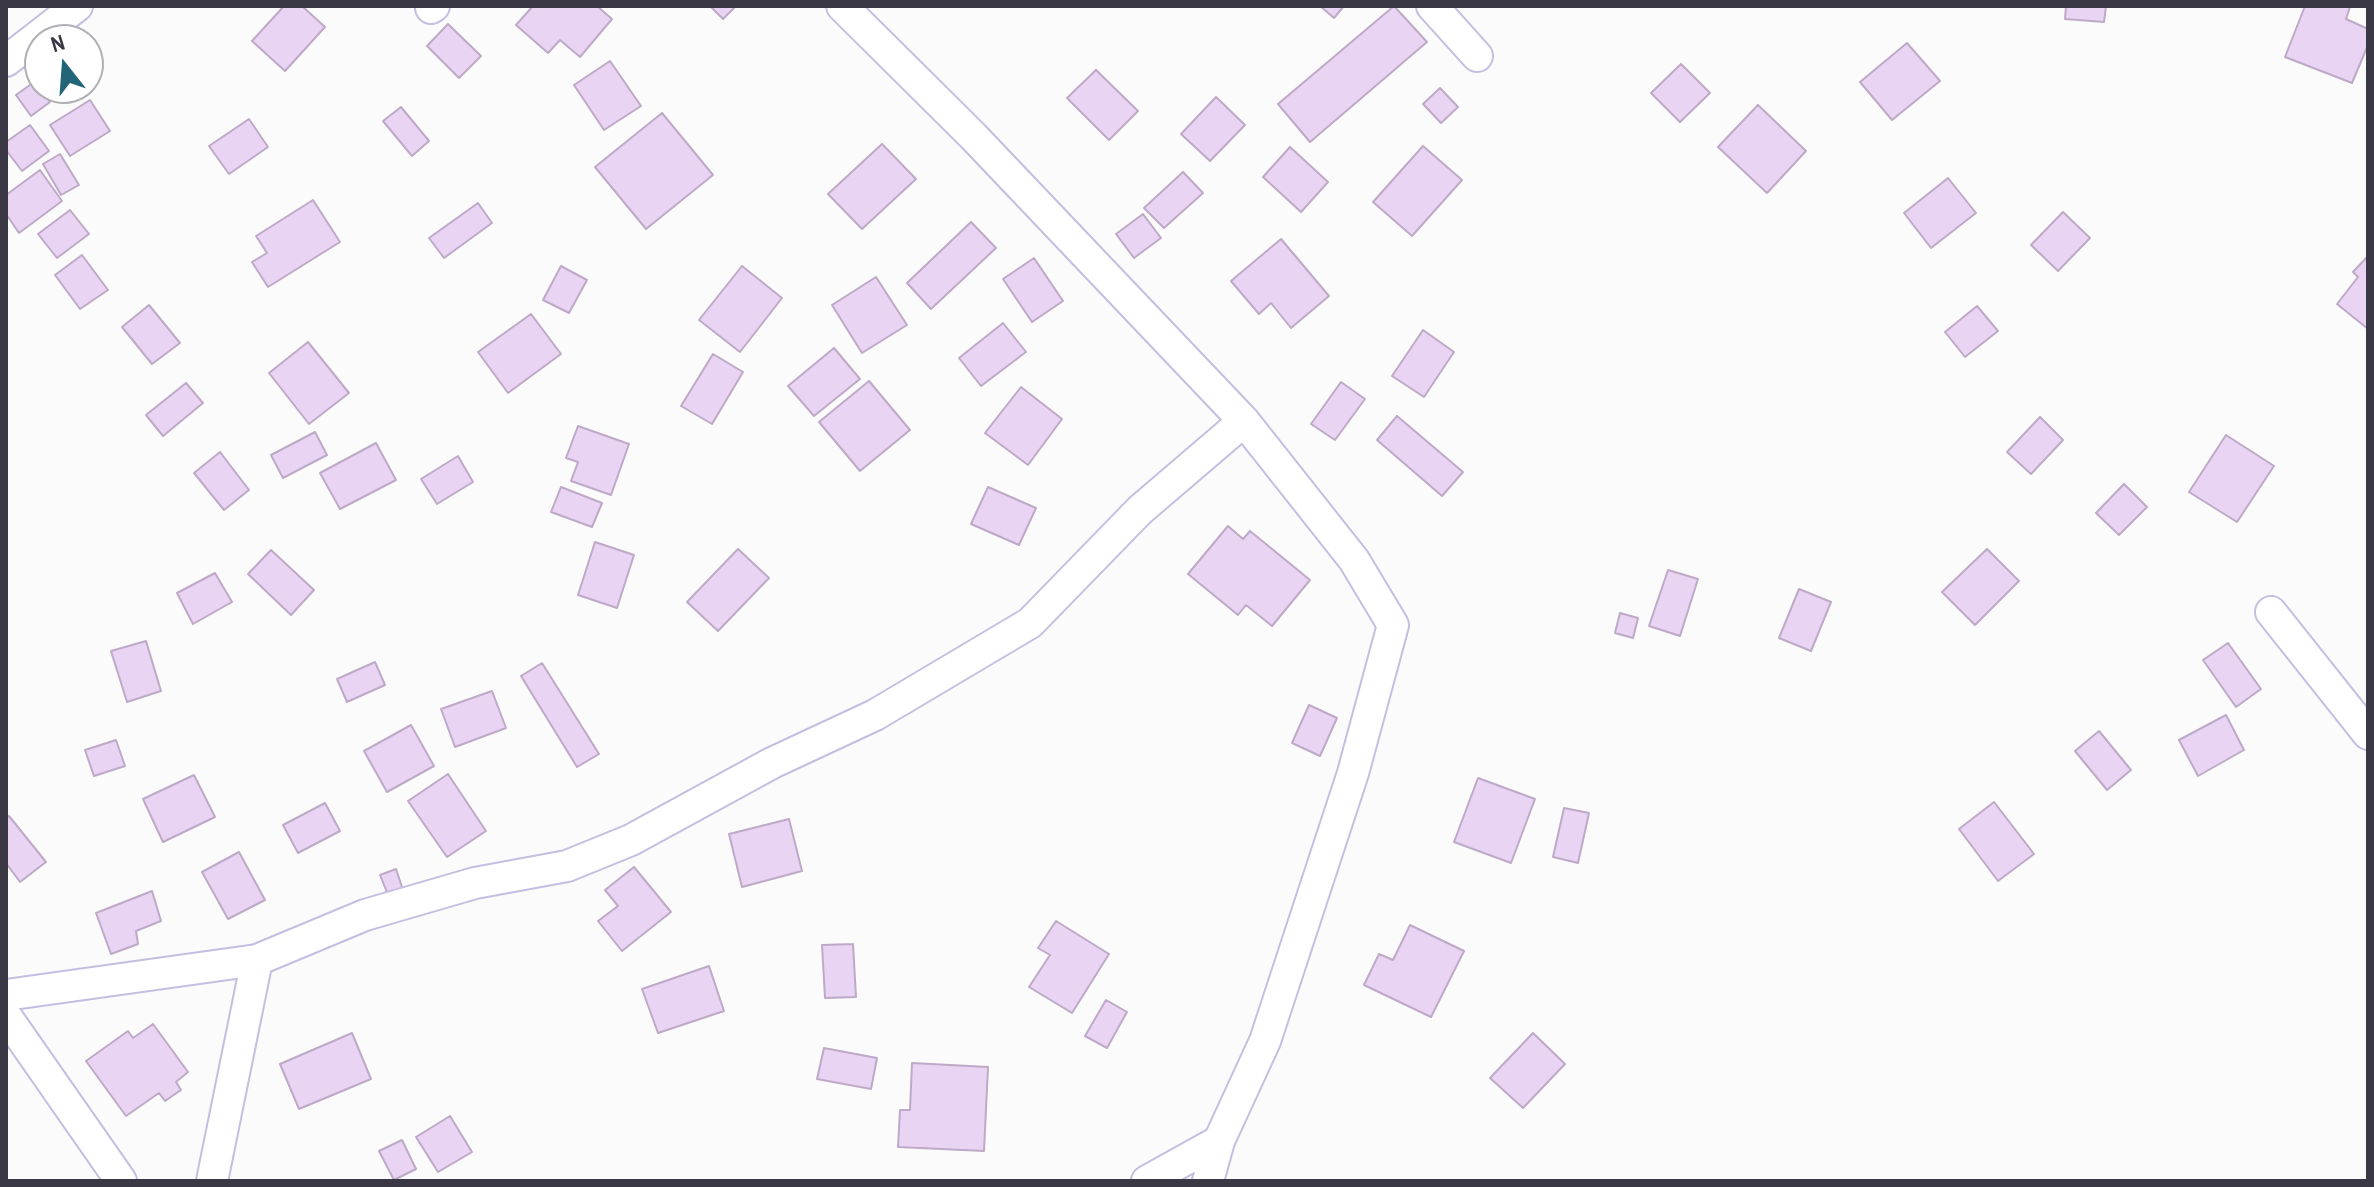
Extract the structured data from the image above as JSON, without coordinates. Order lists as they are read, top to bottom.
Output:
{
  "north": "top"
}
